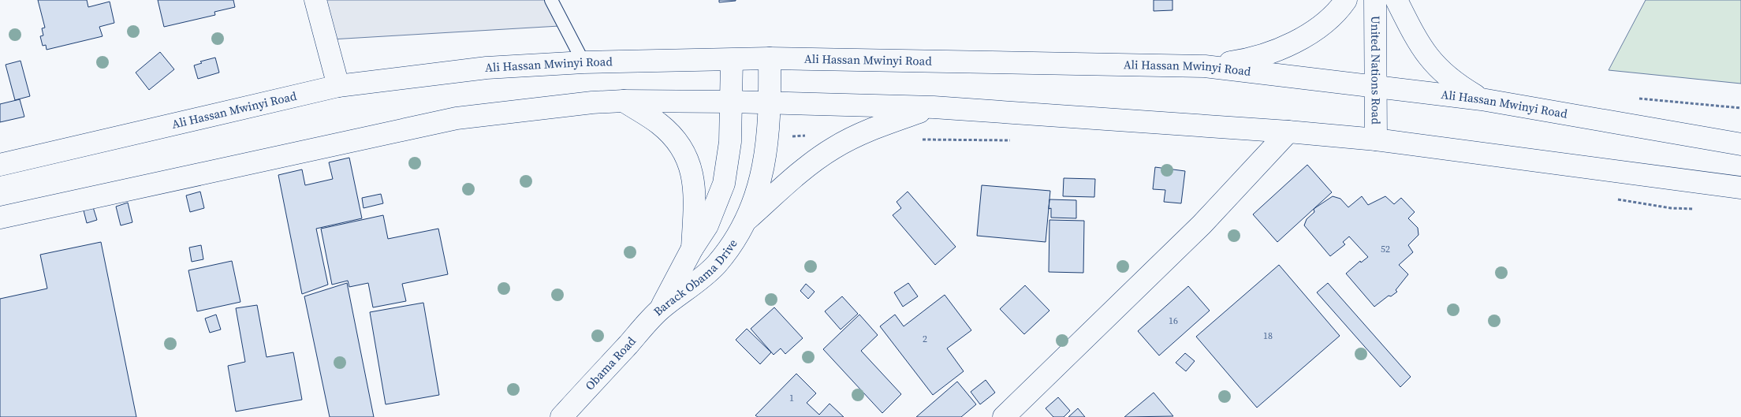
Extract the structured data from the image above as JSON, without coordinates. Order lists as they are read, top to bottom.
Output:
{
  "streets": {
    "main road": [
      "Ali Hassan Mwinyi Road",
      "United Nations Road",
      "Barack Obama Drive",
      "Obama Road"
    ]
  },
  "crossings": [
    ["Ali Hassan Mwinyi Road", "United Nations Road"],
    ["Ali Hassan Mwinyi Road", "Barack Obama Drive"],
    ["Barack Obama Drive", "Obama Road"]
  ],
  "house_numbers": [
    "52",
    "16",
    "18",
    "2",
    "1"
  ]
}
